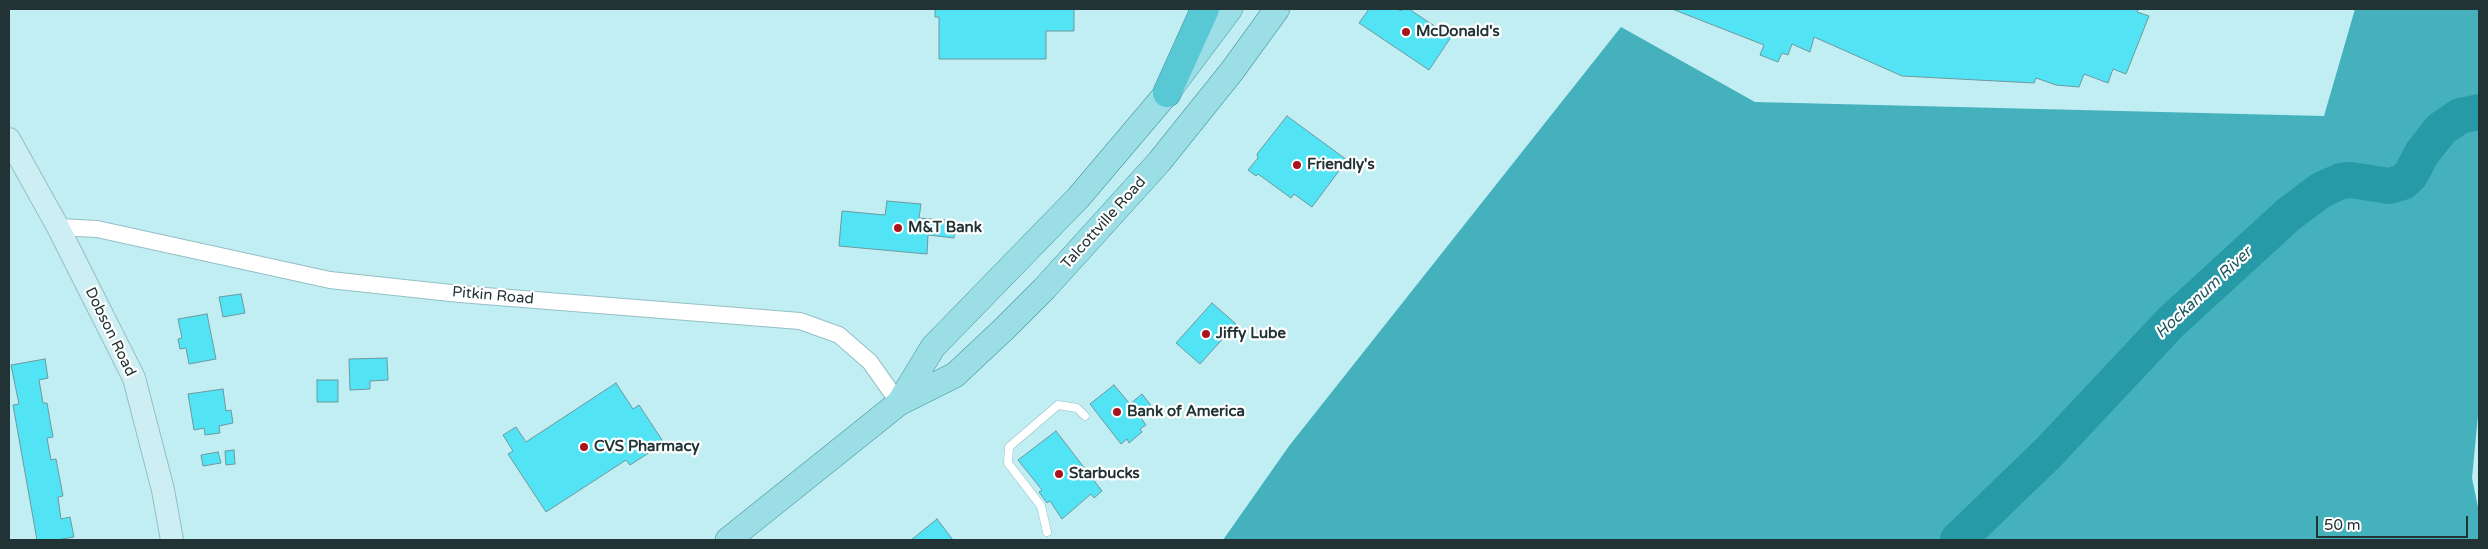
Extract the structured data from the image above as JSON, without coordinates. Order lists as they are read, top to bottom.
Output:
{
  "streets": {
    "main road": ["Talcottville Road"],
    "street": ["Pitkin Road", "Dobson Road"]
  },
  "crossings": [
    ["Talcottville Road", "Pitkin Road"],
    ["Pitkin Road", "Dobson Road"]
  ],
  "water": ["Hockanum River"],
  "places": [
    "McDonald's",
    "Friendly's",
    "M&T Bank",
    "Jiffy Lube",
    "Bank of America",
    "CVS Pharmacy",
    "Starbucks"
  ],
  "scale_bar": "50 m"
}
